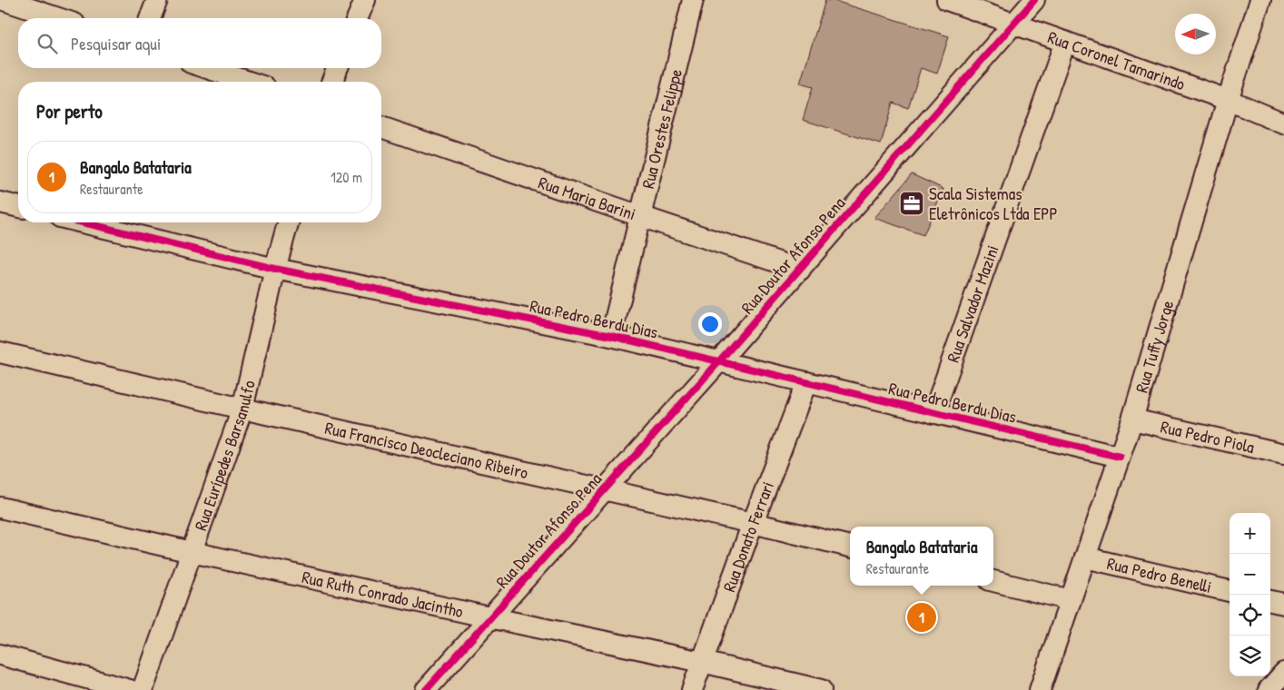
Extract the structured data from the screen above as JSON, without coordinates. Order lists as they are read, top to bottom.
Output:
{
  "streets": {
    "street": [
      "Rua Coronel Tamarindo",
      "Rua Orestes Felippe",
      "Rua Maria Barini",
      "Rua Doutor Afonso Pena",
      "Rua Salvador Mazini",
      "Rua Pedro Berdu Dias",
      "Rua Tuffy Jorge",
      "Rua Pedro Piola",
      "Rua Francisco Deocleciano Ribeiro",
      "Rua Eurípedes Barsanulfo",
      "Rua Donato Ferrari",
      "Rua Pedro Benelli",
      "Rua Ruth Conrado Jacintho"
    ]
  },
  "crossings": [
    ["Rua Coronel Tamarindo", "Rua Doutor Afonso Pena"],
    ["Rua Coronel Tamarindo", "Rua Salvador Mazini"],
    ["Rua Coronel Tamarindo", "Rua Tuffy Jorge"],
    ["Rua Orestes Felippe", "Rua Maria Barini"],
    ["Rua Orestes Felippe", "Rua Pedro Berdu Dias"],
    ["Rua Maria Barini", "Rua Doutor Afonso Pena"],
    ["Rua Doutor Afonso Pena", "Rua Pedro Berdu Dias"],
    ["Rua Doutor Afonso Pena", "Rua Francisco Deocleciano Ribeiro"],
    ["Rua Doutor Afonso Pena", "Rua Ruth Conrado Jacintho"],
    ["Rua Salvador Mazini", "Rua Pedro Berdu Dias"],
    ["Rua Pedro Berdu Dias", "Rua Tuffy Jorge"],
    ["Rua Pedro Berdu Dias", "Rua Eurípedes Barsanulfo"],
    ["Rua Pedro Berdu Dias", "Rua Donato Ferrari"],
    ["Rua Tuffy Jorge", "Rua Pedro Piola"],
    ["Rua Tuffy Jorge", "Rua Pedro Benelli"],
    ["Rua Francisco Deocleciano Ribeiro", "Rua Eurípedes Barsanulfo"],
    ["Rua Francisco Deocleciano Ribeiro", "Rua Donato Ferrari"],
    ["Rua Eurípedes Barsanulfo", "Rua Ruth Conrado Jacintho"],
    ["Rua Donato Ferrari", "Rua Ruth Conrado Jacintho"]
  ],
  "places": {
    "office": ["Scala Sistemas Eletrônicos Ltda EPP"]
  },
  "north": "left",
  "page": {
    "search": "Pesquisar aqui",
    "heading": "Por perto",
    "list": [
      {
        "mark": "1",
        "name": "Bangalo Batataria",
        "note": "Restaurante",
        "value": "120 m"
      }
    ],
    "map_buttons": ["+", "−"],
    "popup": ["Bangalo Batataria", "Restaurante"],
    "pins": "1"
  }
}
